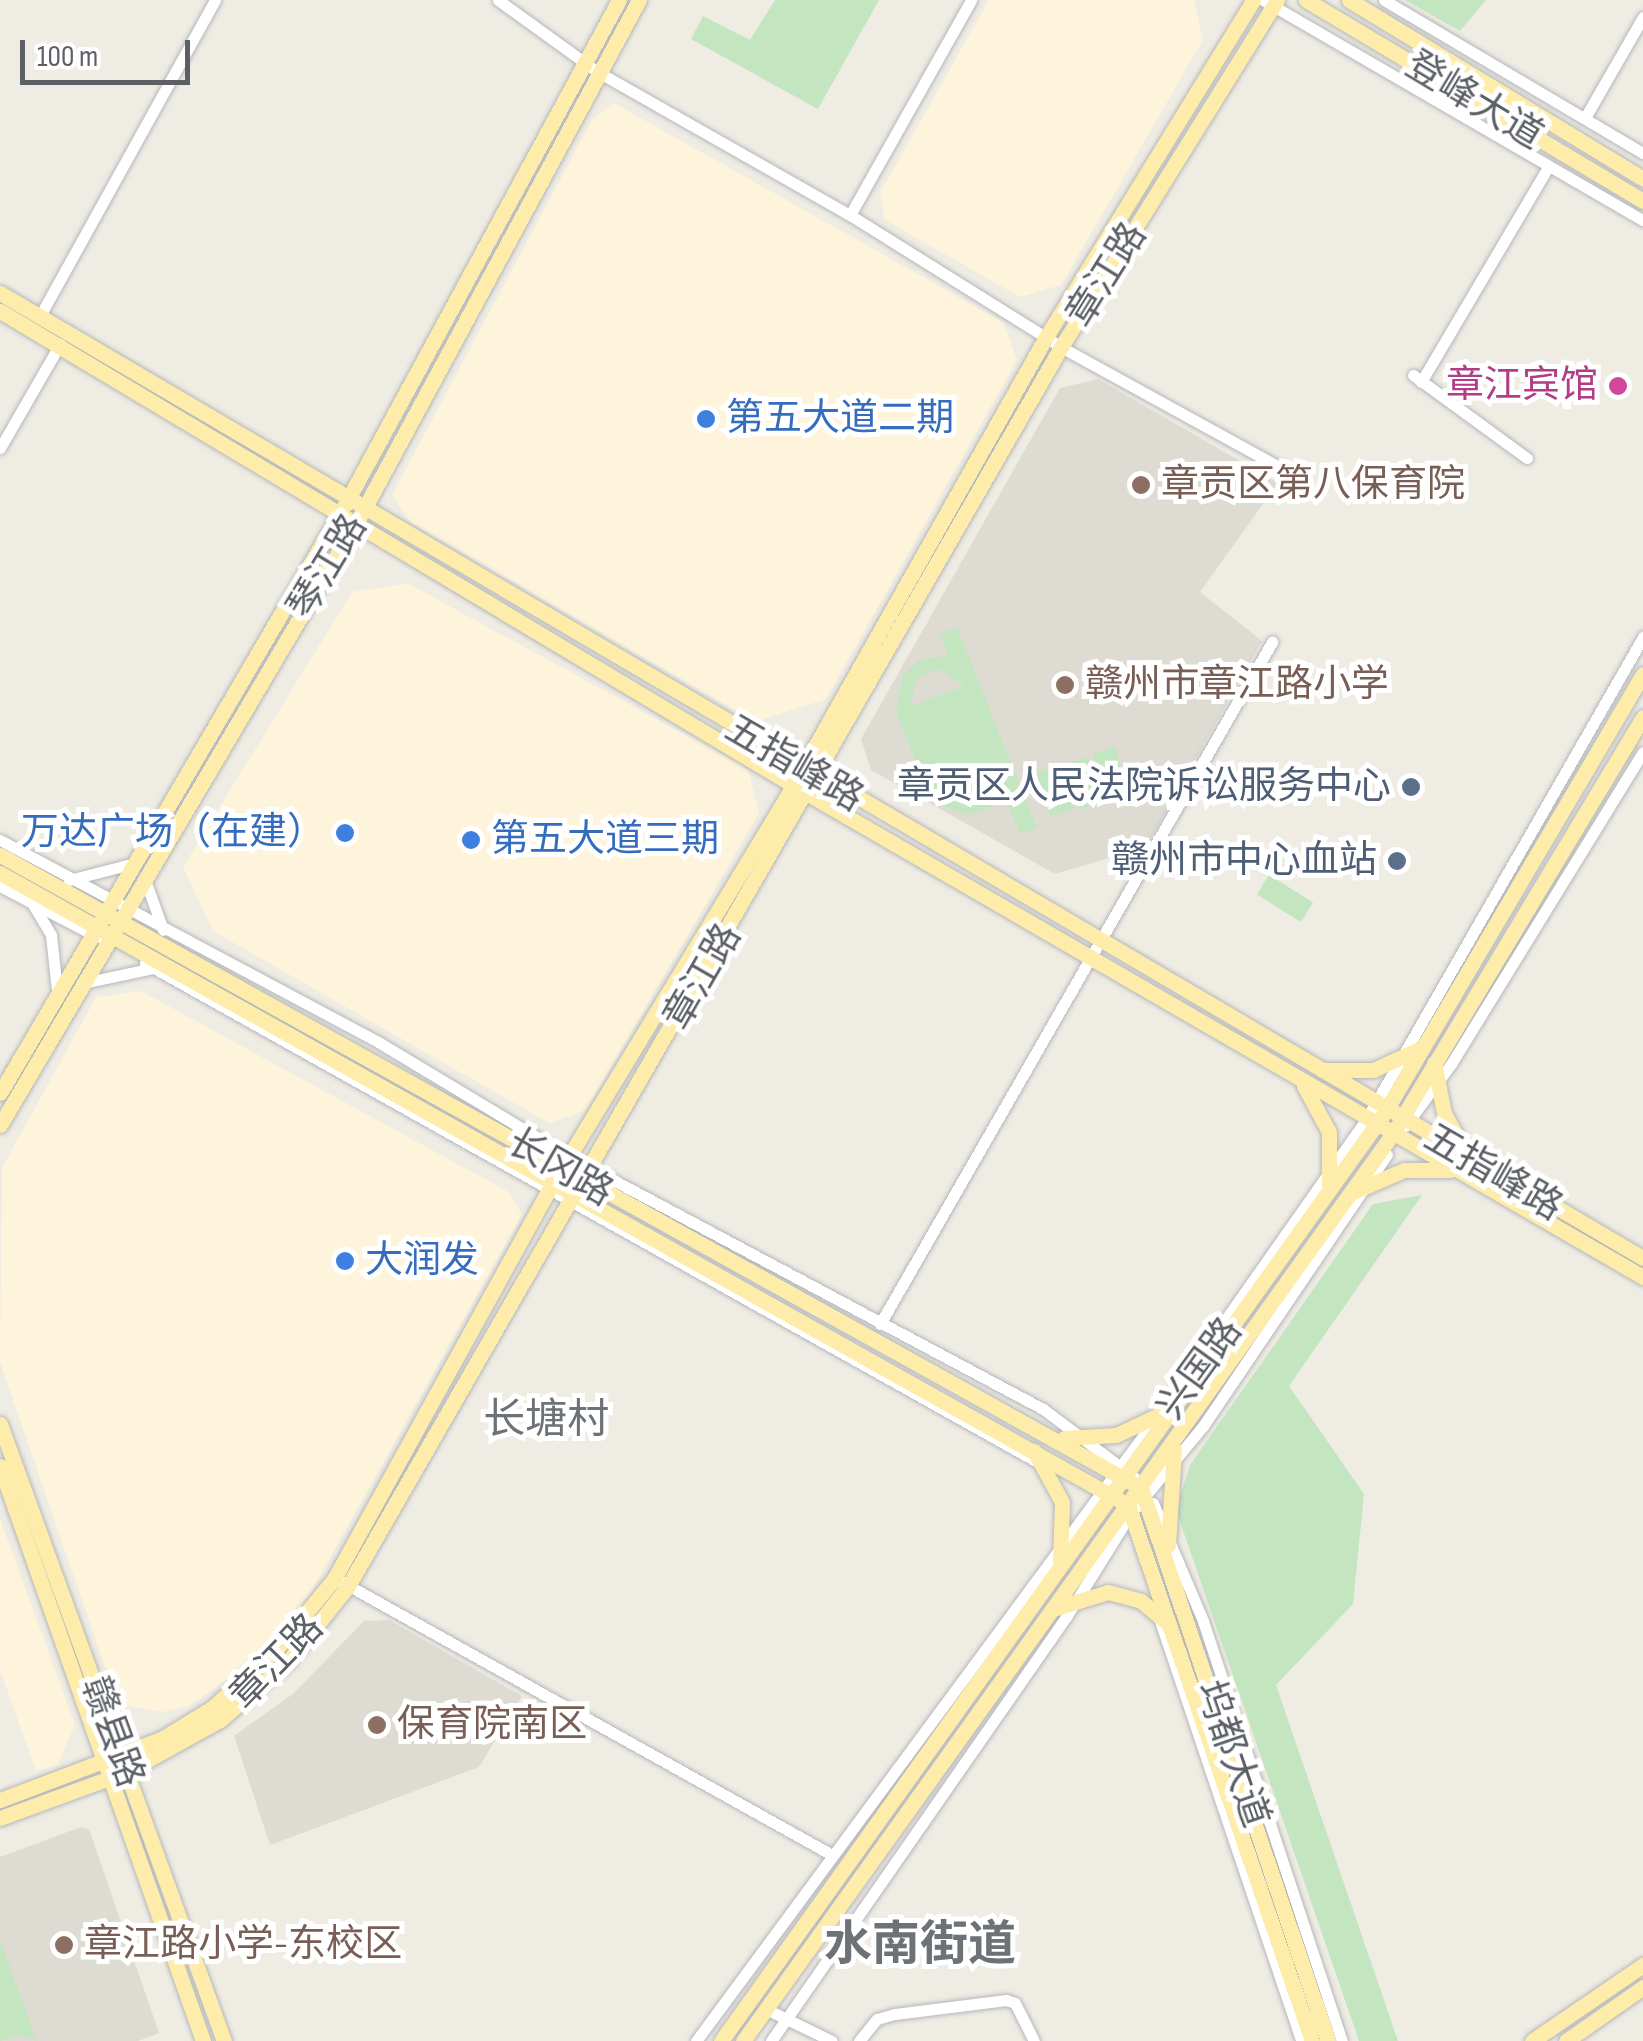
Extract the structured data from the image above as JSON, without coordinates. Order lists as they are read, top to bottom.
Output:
{
  "streets": {
    "main road": [
      "登峰大道",
      "章江路",
      "琴江路",
      "五指峰路",
      "长冈路",
      "兴国路",
      "赣县路",
      "坞都大道"
    ]
  },
  "crossings": [
    ["章江路", "五指峰路"],
    ["章江路", "长冈路"],
    ["章江路", "赣县路"],
    ["琴江路", "五指峰路"],
    ["琴江路", "长冈路"],
    ["五指峰路", "兴国路"],
    ["长冈路", "兴国路"],
    ["兴国路", "坞都大道"]
  ],
  "districts": ["长塘村", "水南街道"],
  "places": [
    "章江宾馆",
    "第五大道二期",
    "章贡区第八保育院",
    "赣州市章江路小学",
    "章贡区人民法院诉讼服务中心",
    "万达广场（在建）",
    "第五大道三期",
    "赣州市中心血站",
    "大润发",
    "保育院南区",
    "章江路小学-东校区"
  ],
  "scale_bar": "100 m"
}
